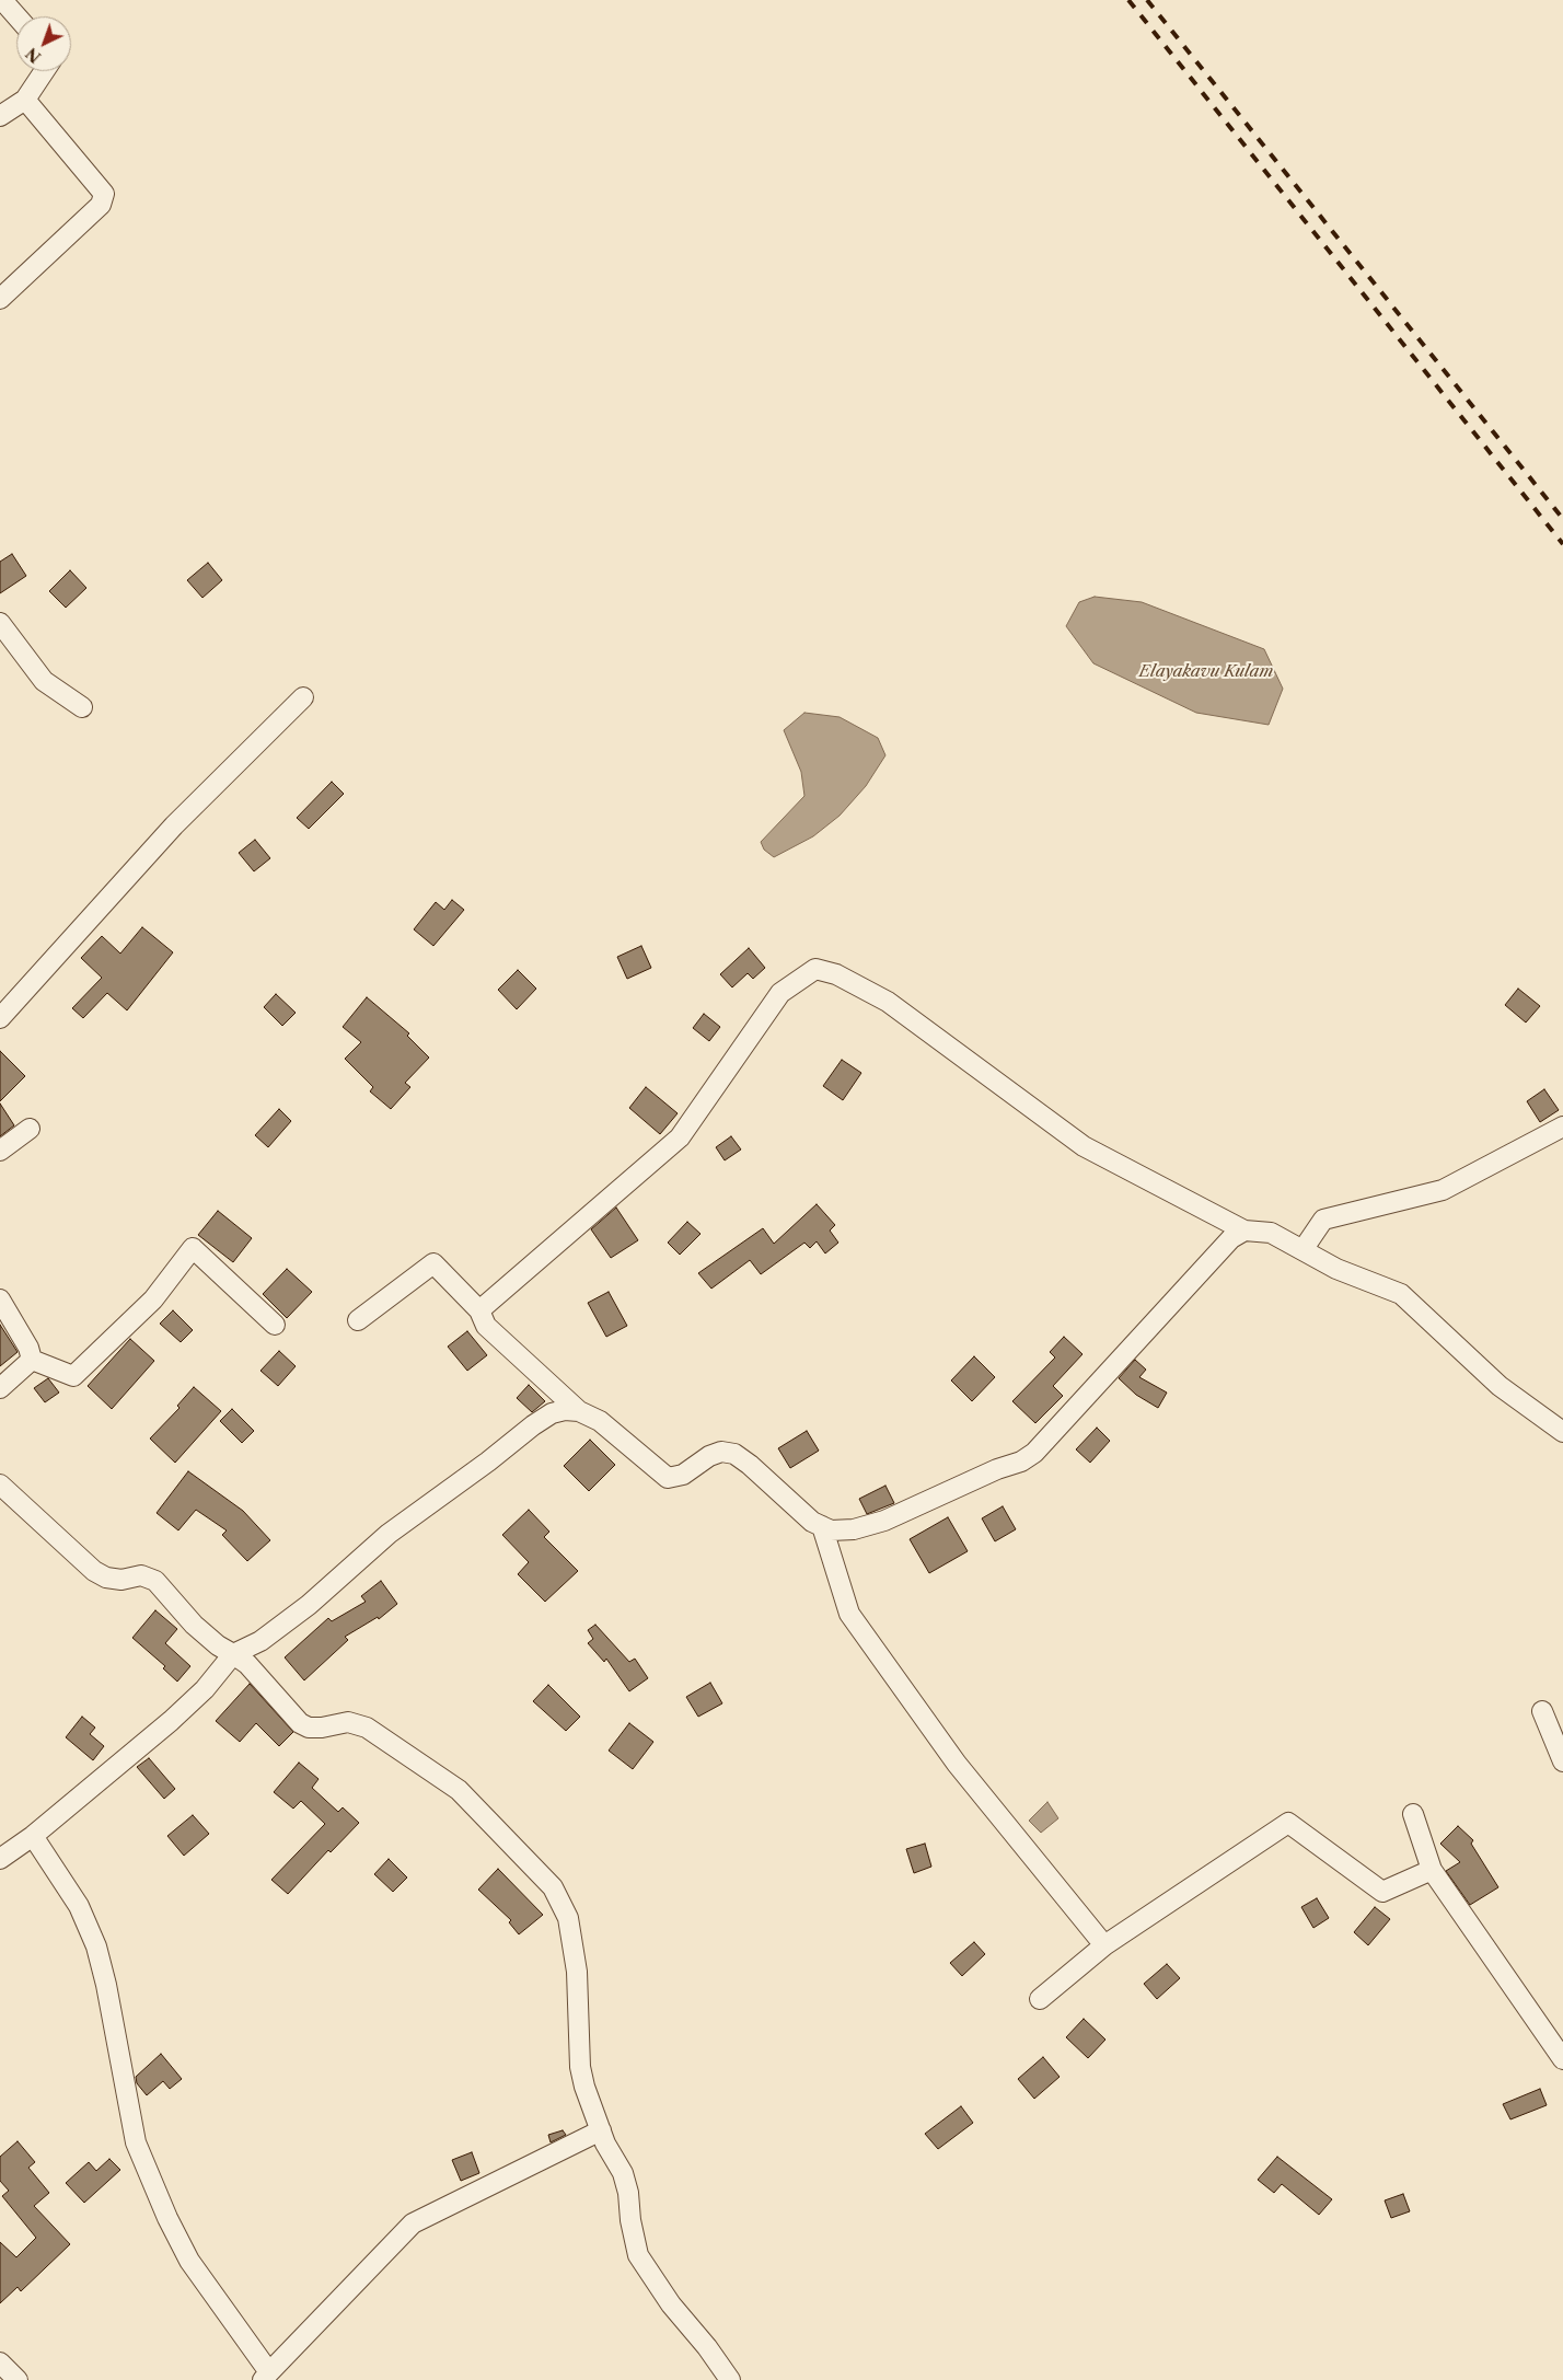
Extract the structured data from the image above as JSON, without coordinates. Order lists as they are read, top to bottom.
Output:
{
  "water": ["Elayakavu Kulam"],
  "north": "bottom left"
}
